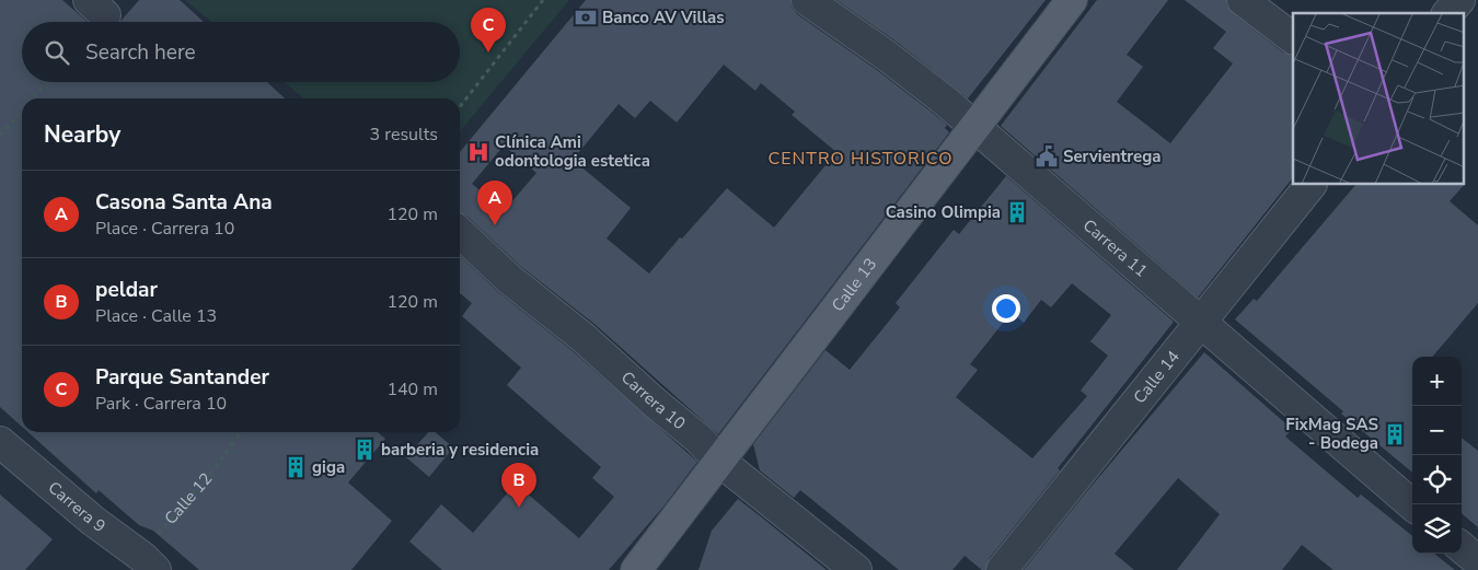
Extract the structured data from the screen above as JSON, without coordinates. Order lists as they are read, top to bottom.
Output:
{
  "streets": {
    "main road": ["Calle 13"],
    "street": [
      "Carrera 11",
      "Calle 14",
      "Carrera 10",
      "Carrera 9"
    ],
    "path": ["Calle 12"]
  },
  "crossings": [
    ["Carrera 11", "Calle 13"],
    ["Carrera 11", "Calle 14"],
    ["Calle 13", "Carrera 10"],
    ["Calle 12", "Carrera 9"]
  ],
  "districts": ["CENTRO HISTORICO"],
  "places": {
    "bank": ["Banco AV Villas"],
    "hospital": ["Clínica Ami odontologia estetica"],
    "public building": ["Servientrega"],
    "building": [
      "Casino Olimpia",
      "FixMag SAS - Bodega",
      "barberia y residencia",
      "giga"
    ]
  },
  "page": {
    "pins": ["C", "A", "B"],
    "search": "Search here",
    "heading": ["Nearby", "3 results"],
    "list": [
      {
        "mark": "A",
        "name": "Casona Santa Ana",
        "note": "Place · Carrera 10",
        "value": "120 m"
      },
      {
        "mark": "B",
        "name": "peldar",
        "note": "Place · Calle 13",
        "value": "120 m"
      },
      {
        "mark": "C",
        "name": "Parque Santander",
        "note": "Park · Carrera 10",
        "value": "140 m"
      }
    ],
    "map_buttons": ["+", "−"]
  }
}
